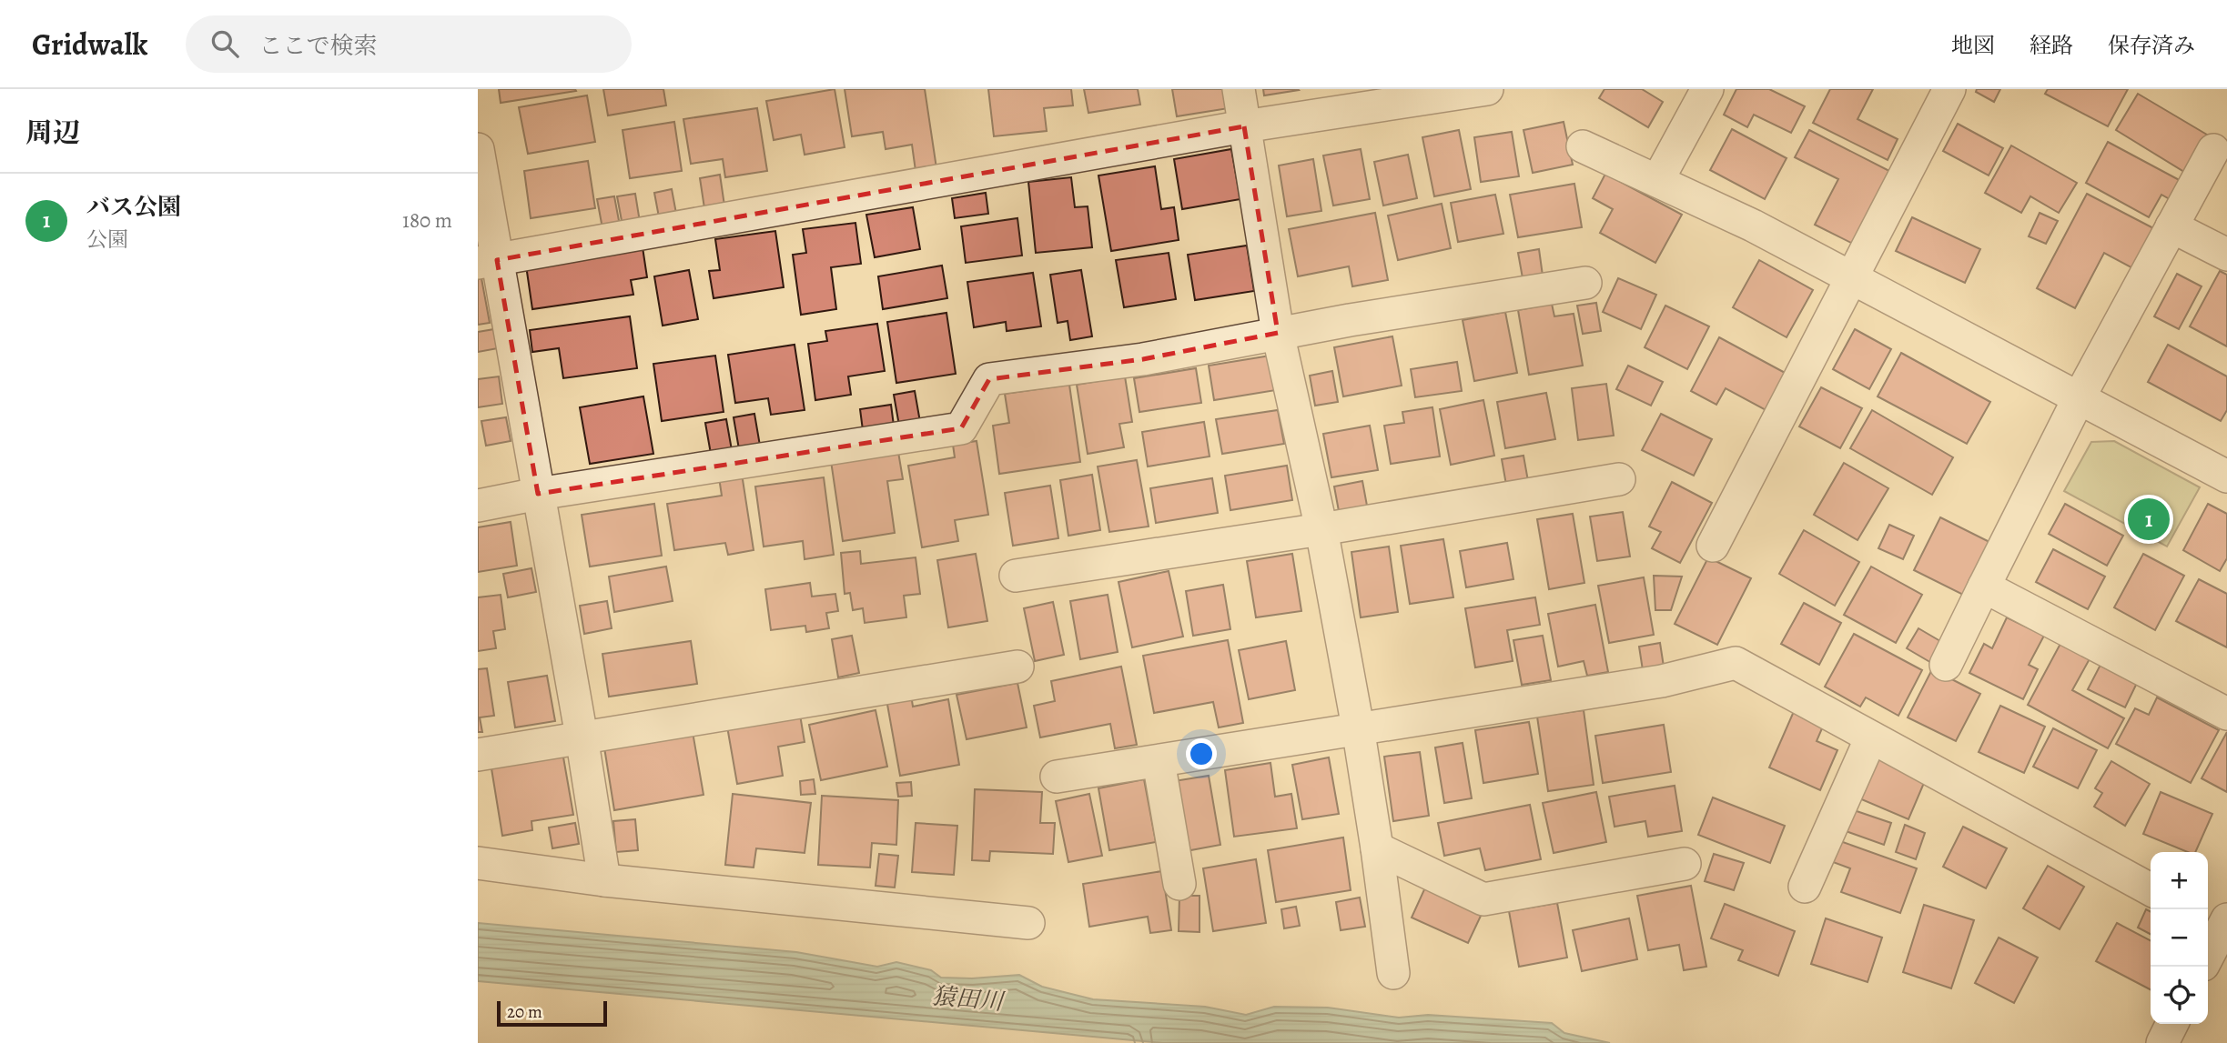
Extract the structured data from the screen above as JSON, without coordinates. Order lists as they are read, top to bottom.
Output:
{
  "water": ["猿田川"],
  "scale_bar": "20 m",
  "page": {
    "header": "Gridwalk",
    "search": "ここで検索",
    "nav": ["地図", "経路", "保存済み"],
    "heading": "周辺",
    "list": [
      {
        "mark": "1",
        "name": "バス公園",
        "note": "公園",
        "value": "180 m"
      }
    ],
    "pins": "1",
    "map_buttons": ["+", "−"],
    "scale": "20 m"
  }
}
